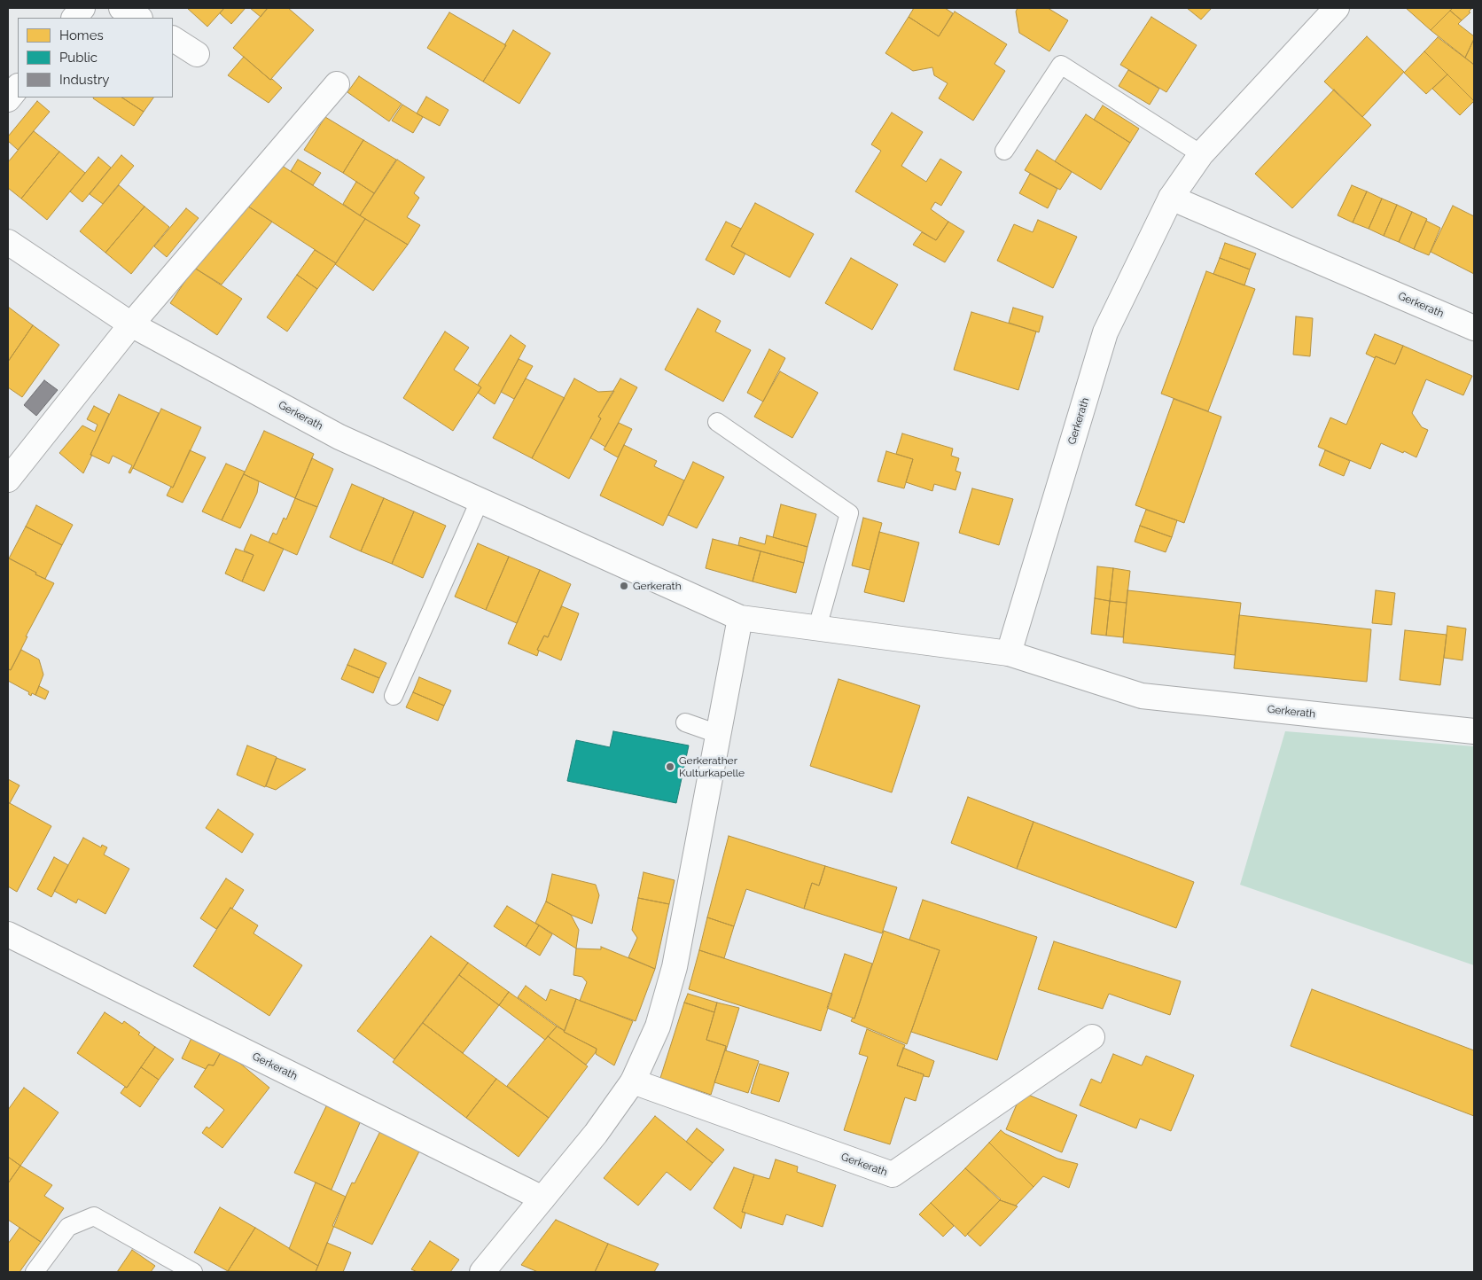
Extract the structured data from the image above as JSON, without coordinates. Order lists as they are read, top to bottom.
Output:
{
  "streets": {
    "street": ["Gerkerath"]
  },
  "places": ["Gerkerath", "Gerkerather Kulturkapelle"],
  "legend": ["Homes", "Public", "Industry"]
}
